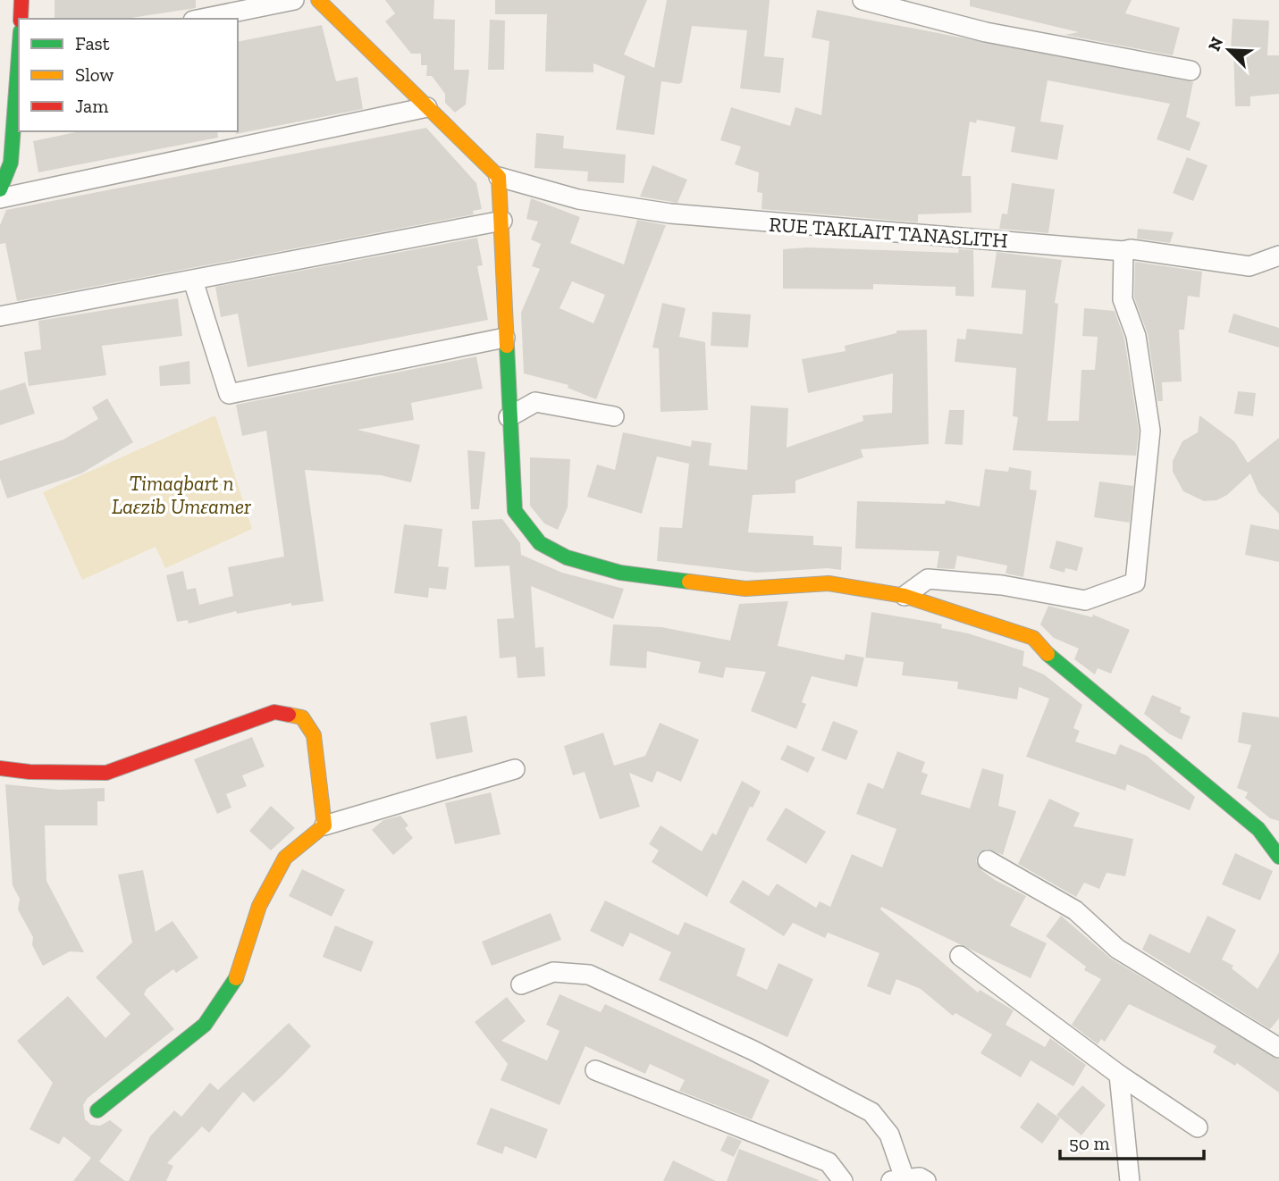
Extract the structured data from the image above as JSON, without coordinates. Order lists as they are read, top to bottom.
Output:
{
  "streets": {
    "street": ["RUE TAKLAIT TANASLITH"]
  },
  "parks": ["Timaqbart n Laɛzib Umɛamer"],
  "legend": ["Fast", "Slow", "Jam"],
  "scale_bar": "50 m",
  "north": "top left"
}
